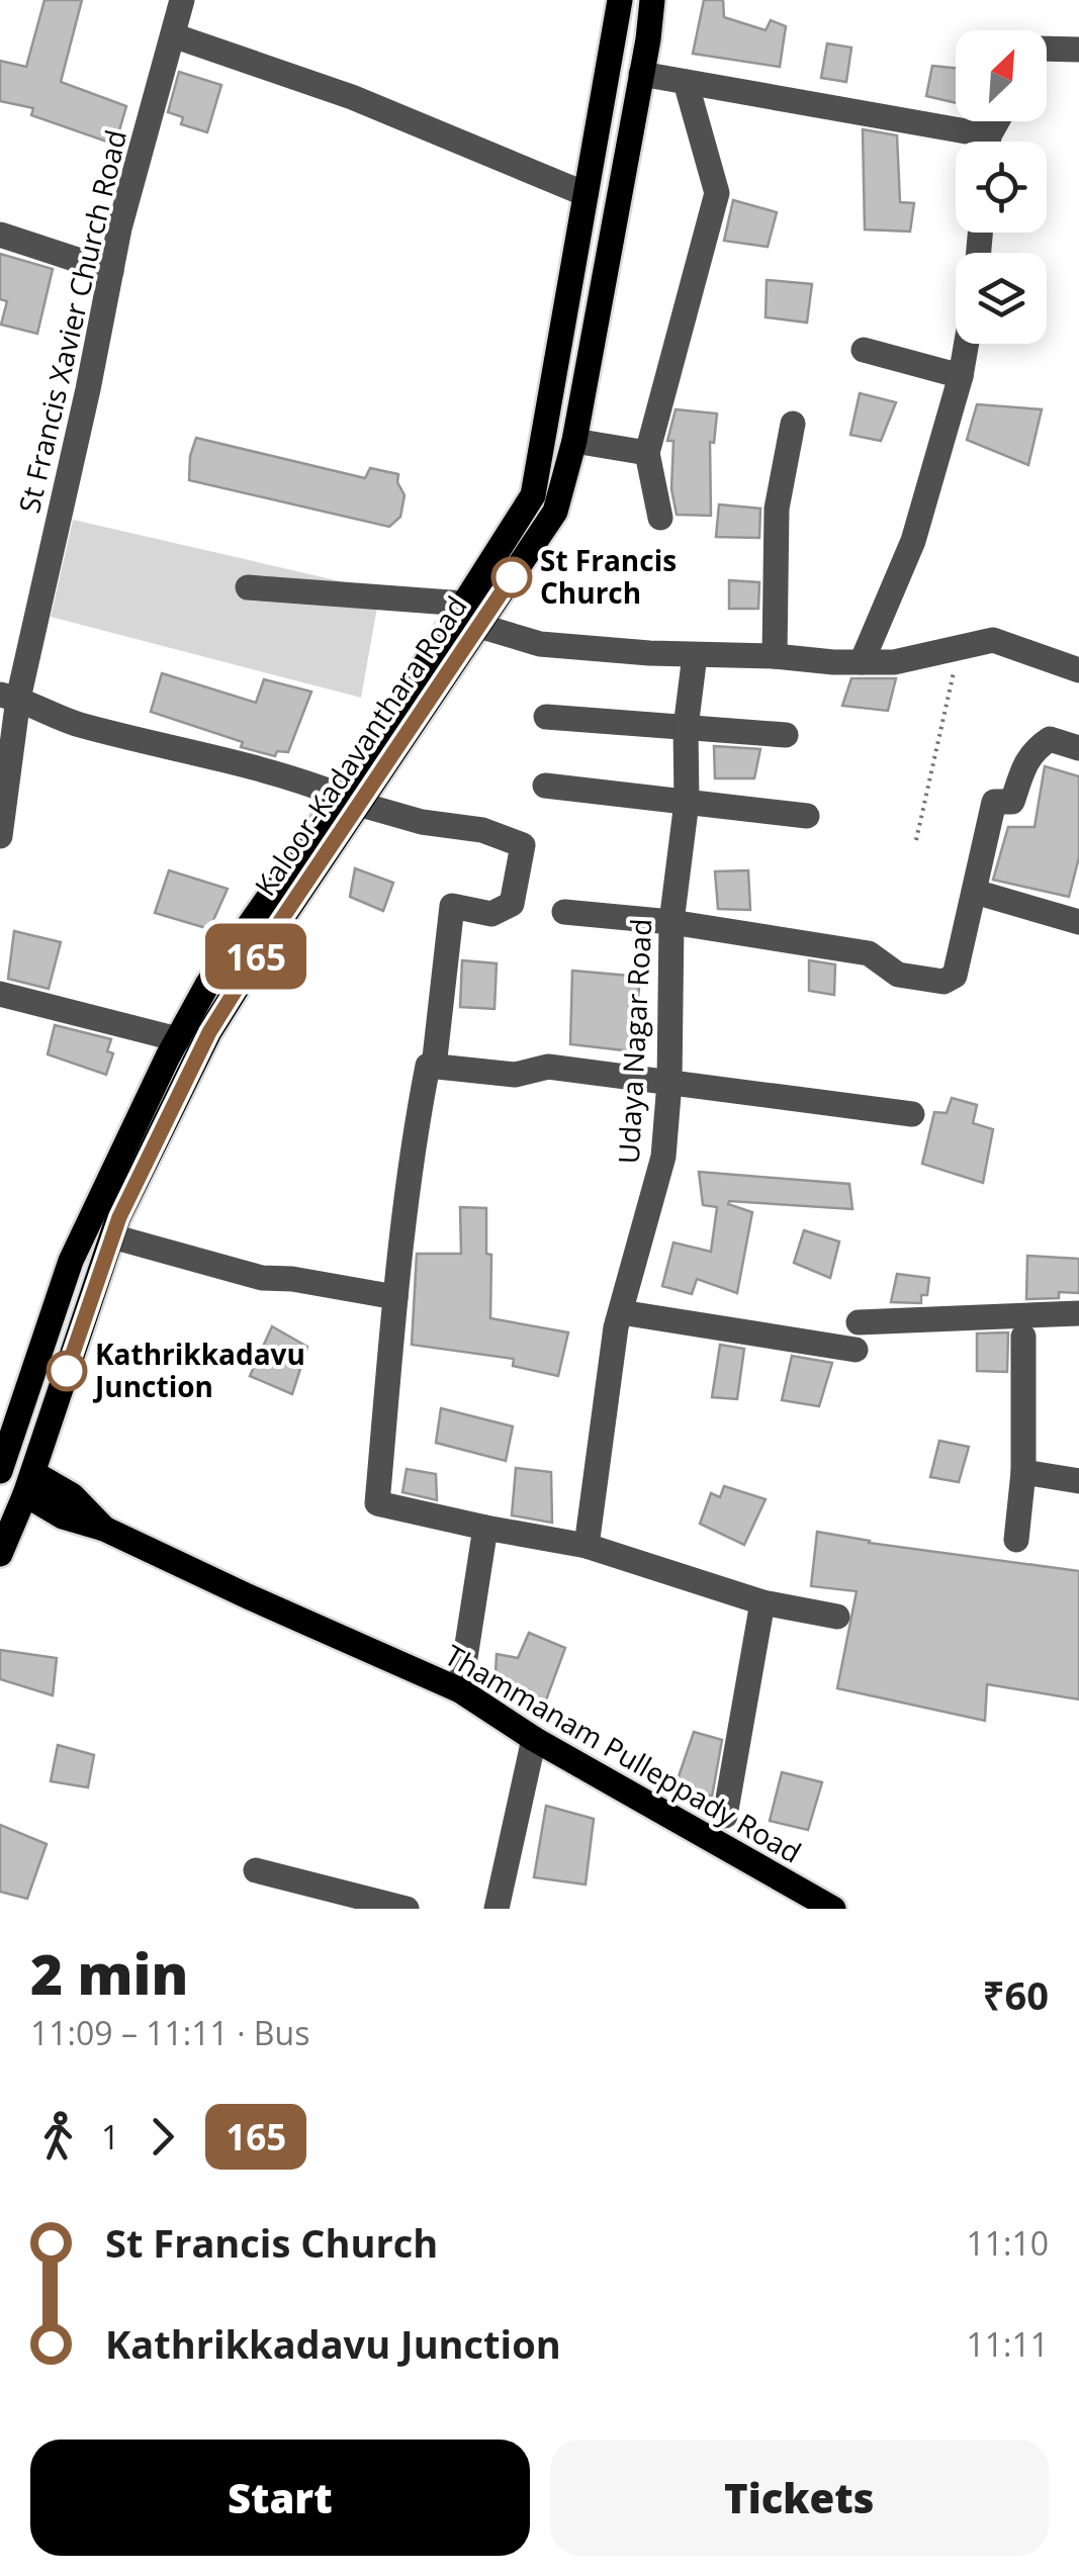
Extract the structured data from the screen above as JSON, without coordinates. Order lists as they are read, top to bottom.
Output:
{
  "streets": {
    "main road": ["Kaloor-Kadavanthara Road", "Thammanam Pulleppady Road"],
    "street": ["St Francis Xavier Church Road", "Udaya Nagar Road"]
  },
  "crossings": [
    ["Kaloor-Kadavanthara Road", "Thammanam Pulleppady Road"]
  ],
  "places": ["St Francis Church", "Kathrikkadavu Junction"],
  "lines": ["bus line 165"],
  "north": "top right",
  "page": {
    "on_map": "165",
    "heading": ["2 min", "11:09 – 11:11 · Bus", "₹60"],
    "legs": ["1", "165"],
    "list": [
      {
        "name": "St Francis Church",
        "value": "11:10"
      },
      {
        "name": "Kathrikkadavu Junction",
        "value": "11:11"
      }
    ],
    "buttons": ["Start", "Tickets"]
  }
}
